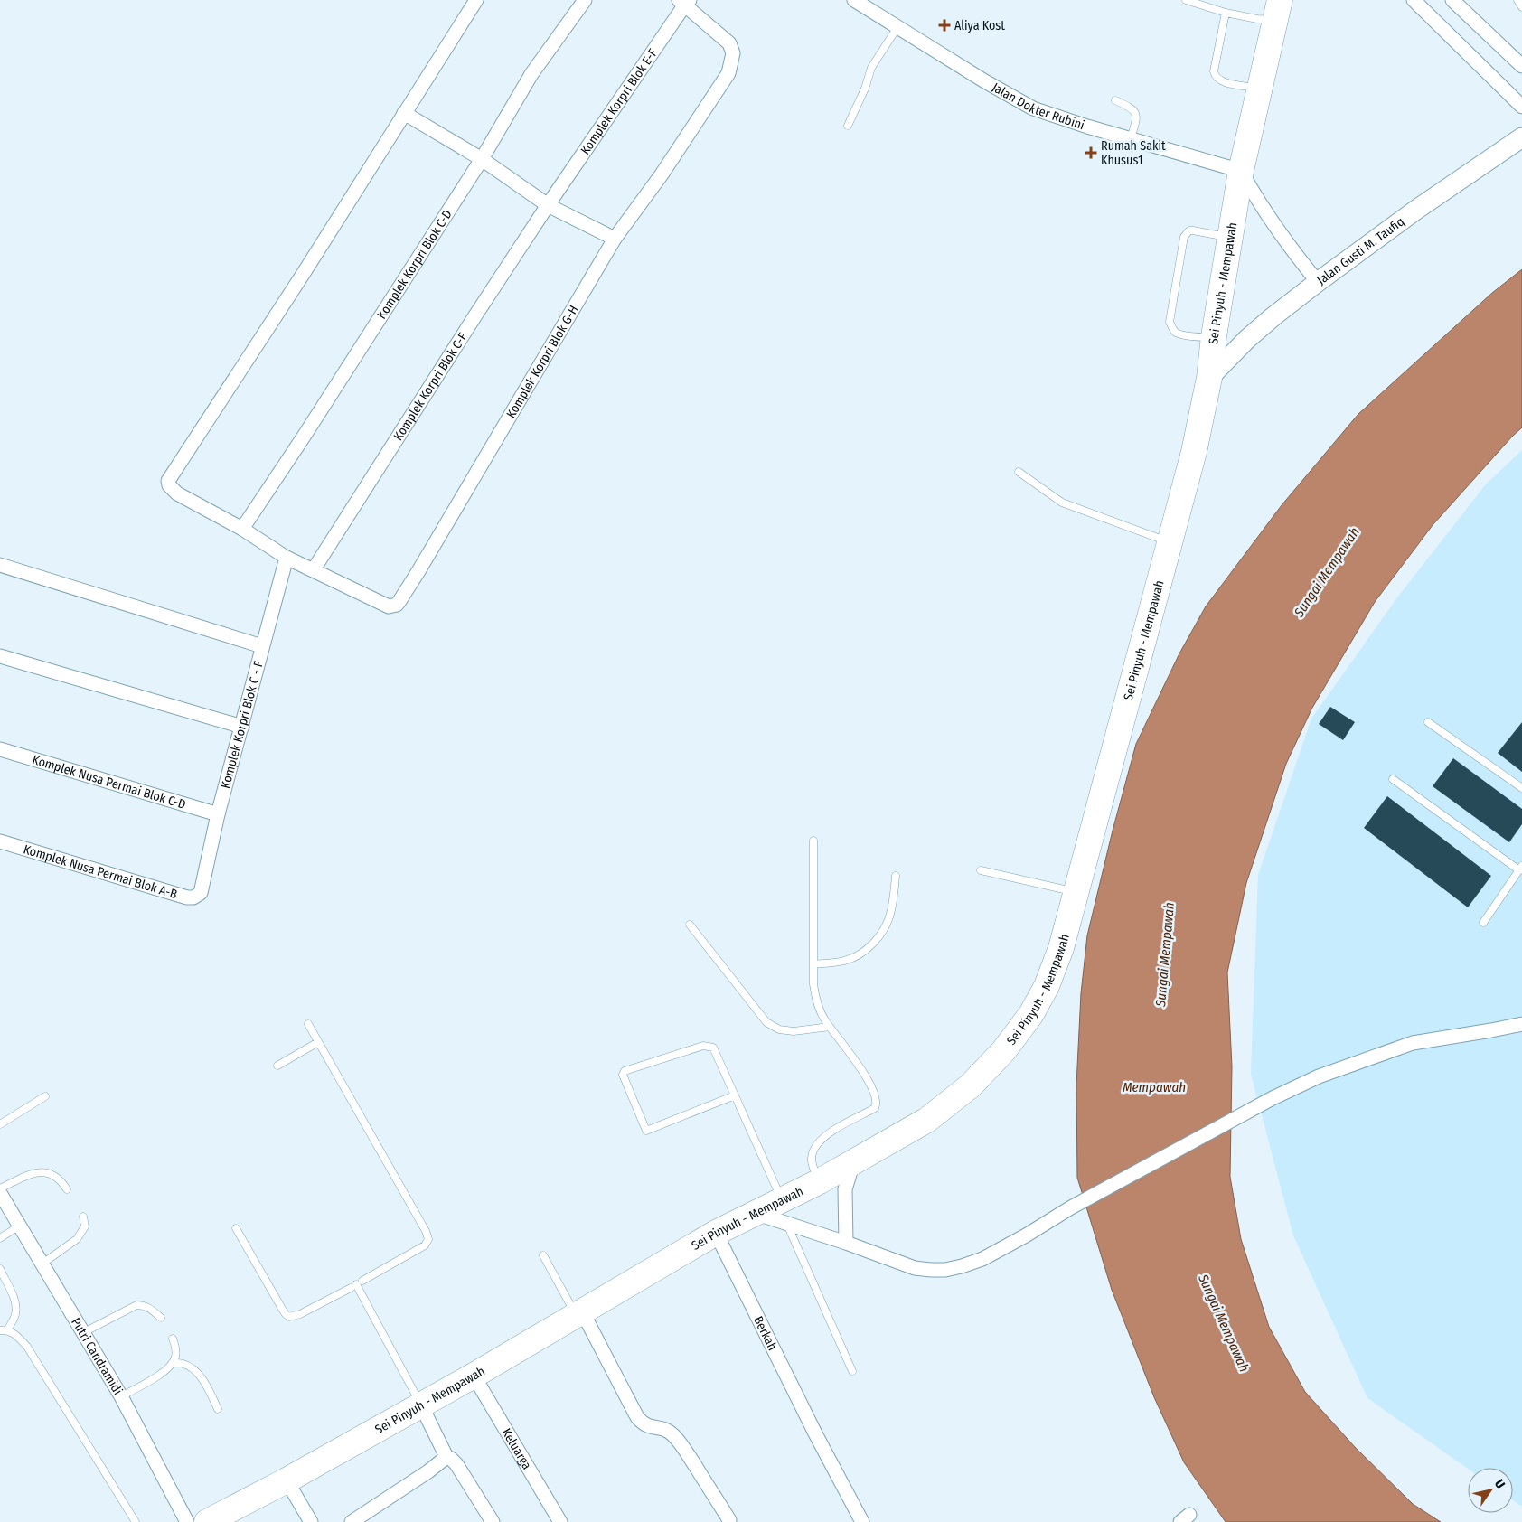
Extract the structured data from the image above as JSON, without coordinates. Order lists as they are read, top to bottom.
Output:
{
  "streets": {
    "highway": ["Sei Pinyuh - Mempawah"],
    "main road": ["Jalan Gusti M. Taufiq"],
    "street": [
      "Komplek Korpri Blok E-F",
      "Jalan Dokter Rubini",
      "Komplek Korpri Blok C-D",
      "Komplek Korpri Blok G-H",
      "Komplek Korpri Blok C-F",
      "Komplek Korpri Blok C - F",
      "Komplek Nusa Permai Blok C-D",
      "Komplek Nusa Permai Blok A-B",
      "Berkah",
      "Putri Candramidi",
      "Keluarga"
    ]
  },
  "crossings": [
    ["Komplek Korpri Blok E-F", "Komplek Korpri Blok G-H"],
    ["Komplek Korpri Blok E-F", "Komplek Korpri Blok C-F"],
    ["Jalan Dokter Rubini", "Sei Pinyuh - Mempawah"],
    ["Jalan Gusti M. Taufiq", "Sei Pinyuh - Mempawah"],
    ["Sei Pinyuh - Mempawah", "Berkah"],
    ["Sei Pinyuh - Mempawah", "Keluarga"],
    ["Komplek Korpri Blok G-H", "Komplek Korpri Blok C-F"],
    ["Komplek Korpri Blok C - F", "Komplek Nusa Permai Blok C-D"],
    ["Komplek Korpri Blok C - F", "Komplek Nusa Permai Blok A-B"]
  ],
  "water": ["Sungai Mempawah", "Mempawah"],
  "places": {
    "health": ["Aliya Kost", "Rumah Sakit Khusus1"]
  },
  "north": "top right"
}
